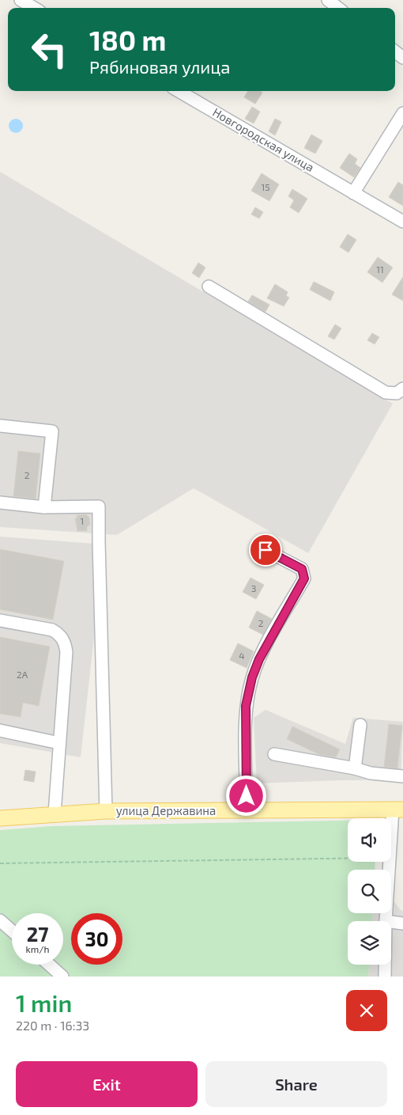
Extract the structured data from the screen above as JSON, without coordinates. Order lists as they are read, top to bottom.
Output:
{
  "streets": {
    "main road": ["улица Державина"],
    "street": ["Новгородская улица"]
  },
  "house_numbers": [
    "15",
    "11",
    "2",
    "1",
    "3",
    "2",
    "4",
    "2А"
  ],
  "page": {
    "turn": ["180 m", "Рябиновая улица"],
    "speed": "27 km/h",
    "limit": "30",
    "heading": ["1 min", "220 m · 16:33"],
    "buttons": ["Exit", "Share"]
  }
}
